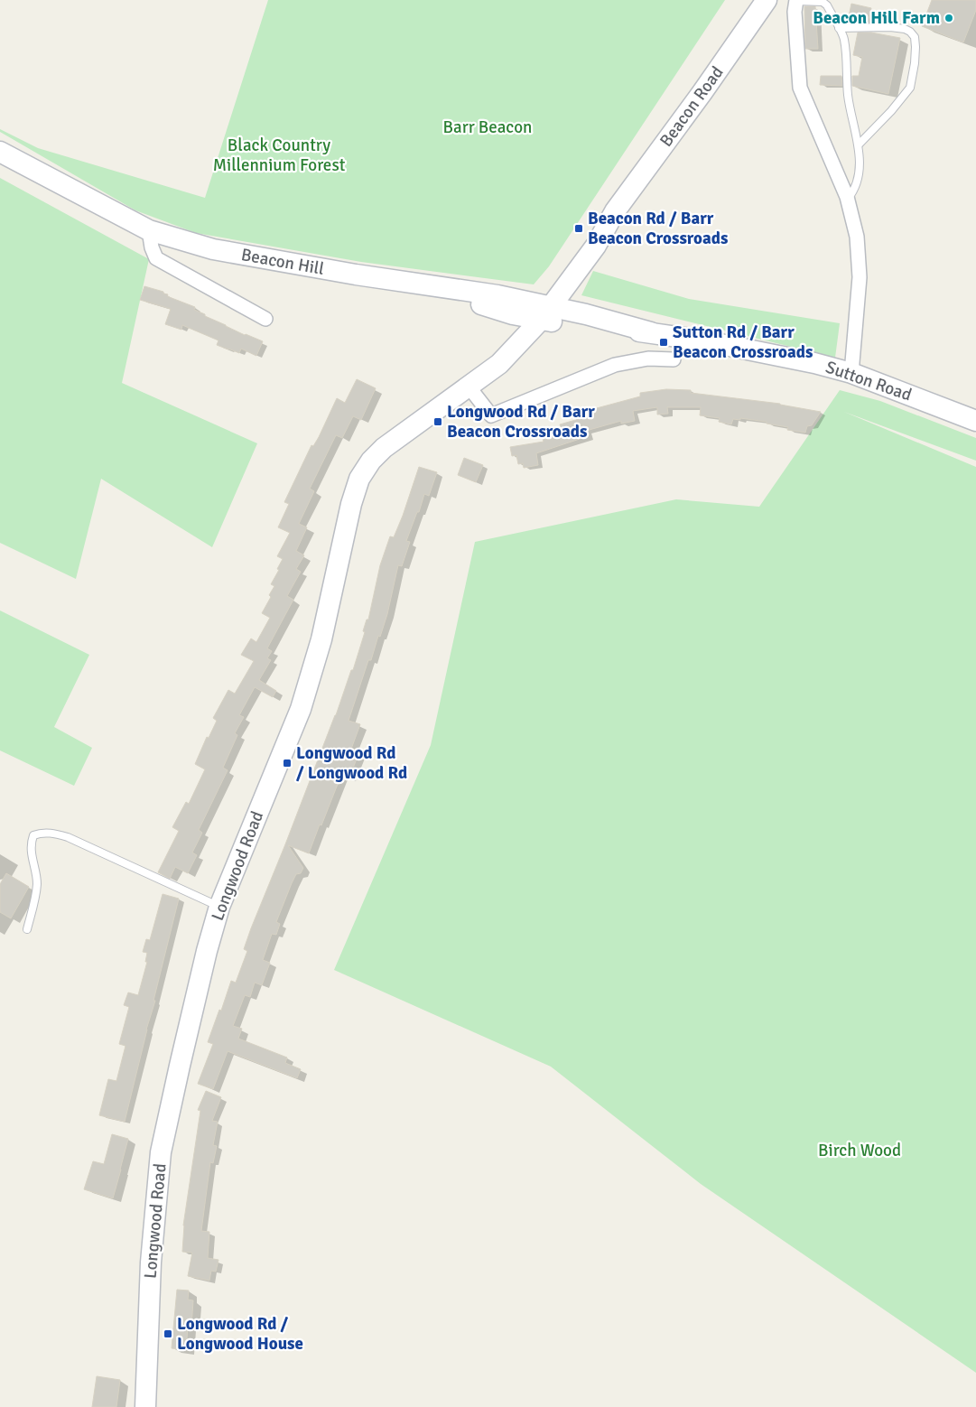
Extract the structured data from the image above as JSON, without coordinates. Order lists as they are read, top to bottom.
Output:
{
  "streets": {
    "main road": [
      "Beacon Road",
      "Beacon Hill",
      "Sutton Road",
      "Longwood Road"
    ]
  },
  "crossings": [
    ["Beacon Road", "Beacon Hill"],
    ["Beacon Road", "Sutton Road"],
    ["Beacon Road", "Longwood Road"],
    ["Beacon Hill", "Sutton Road"],
    ["Beacon Hill", "Longwood Road"],
    ["Sutton Road", "Longwood Road"]
  ],
  "parks": ["Barr Beacon", "Black Country Millennium Forest", "Birch Wood"],
  "places": {
    "other": ["Beacon Hill Farm"],
    "transit": [
      "Beacon Rd / Barr Beacon Crossroads",
      "Sutton Rd / Barr Beacon Crossroads",
      "Longwood Rd / Barr Beacon Crossroads",
      "Longwood Rd / Longwood Rd",
      "Longwood Rd / Longwood House"
    ]
  }
}
